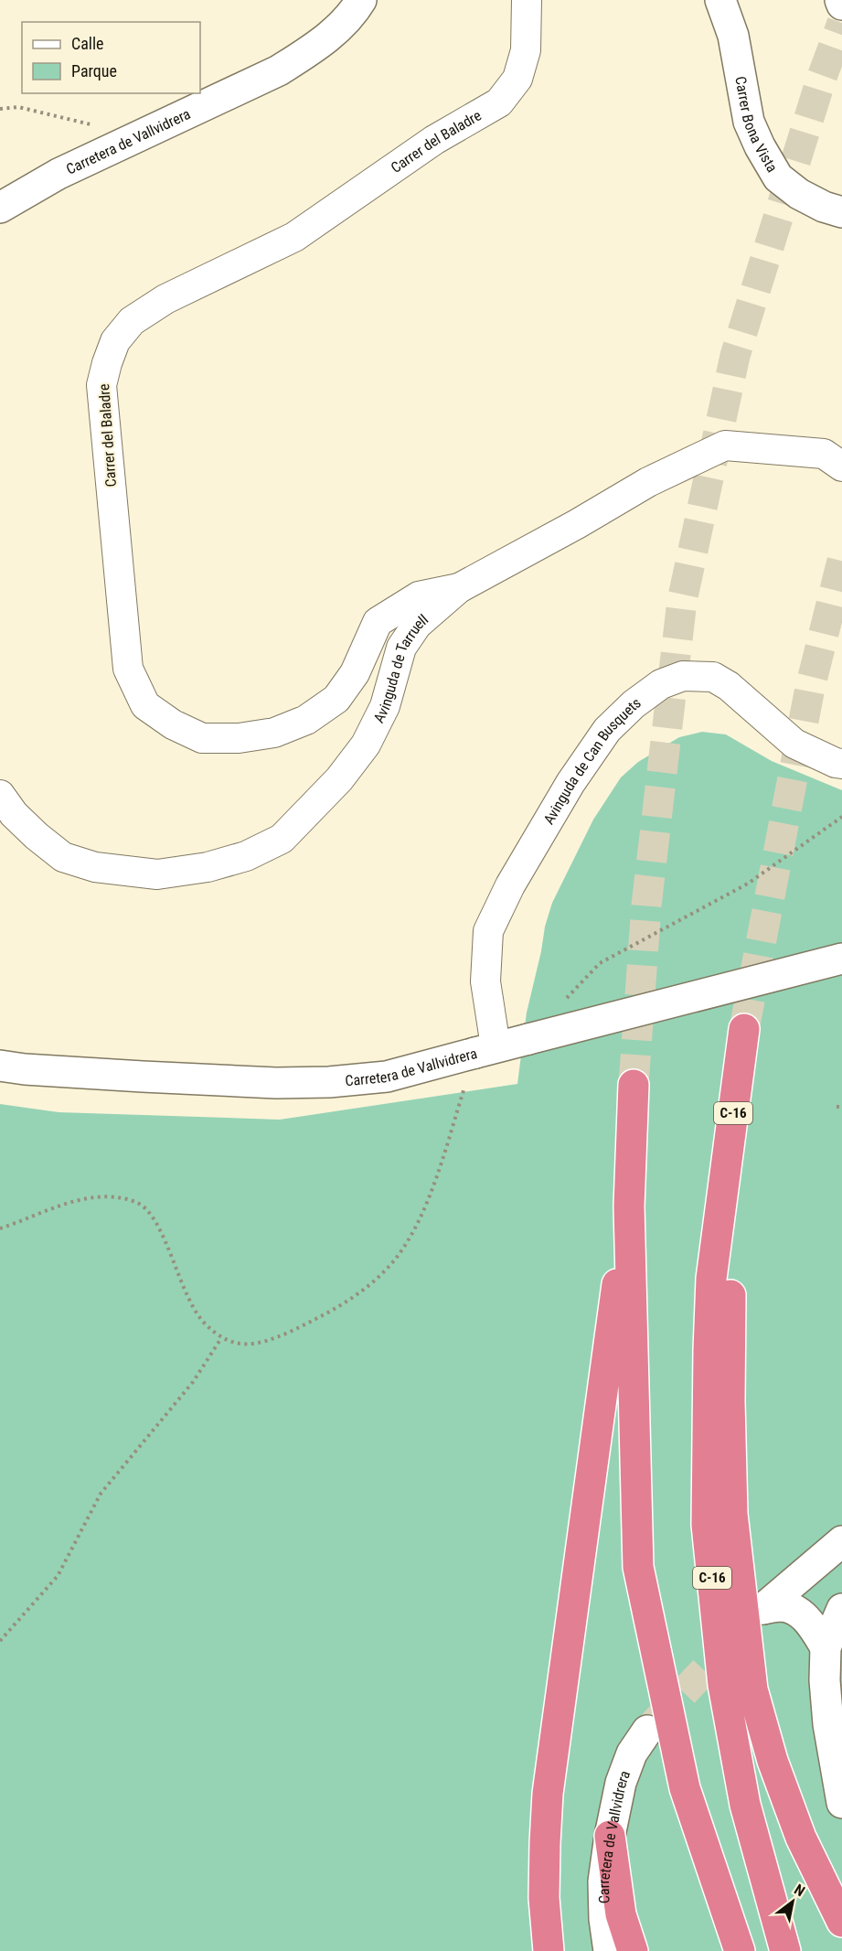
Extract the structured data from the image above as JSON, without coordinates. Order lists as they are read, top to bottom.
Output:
{
  "streets": {
    "highway": ["C-16"],
    "main road": ["Carrer Bona Vista", "Carretera de Vallvidrera"],
    "street": ["Carrer del Baladre", "Avinguda de Tarruell", "Avinguda de Can Busquets"]
  },
  "crossings": [
    ["Carretera de Vallvidrera", "Avinguda de Can Busquets"],
    ["Carrer del Baladre", "Avinguda de Tarruell"]
  ],
  "legend": ["Calle", "Parque"],
  "north": "top right"
}
